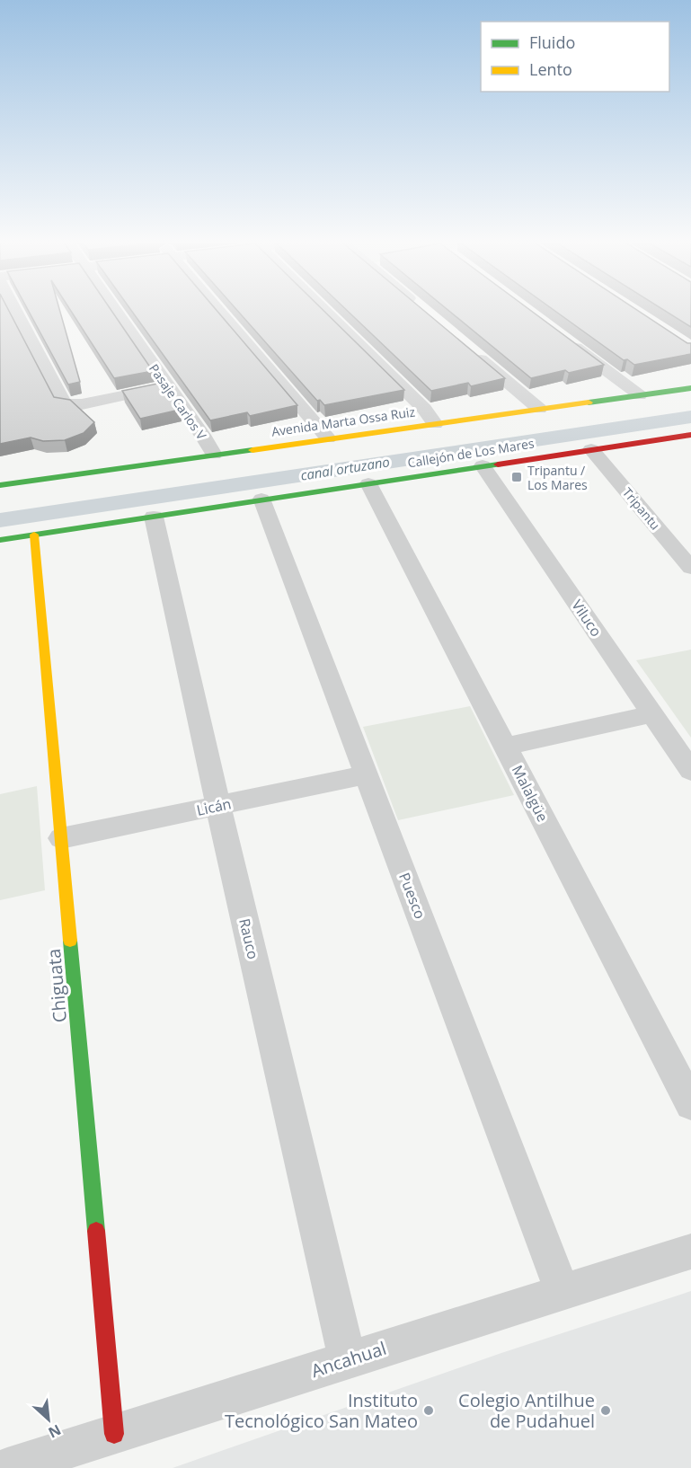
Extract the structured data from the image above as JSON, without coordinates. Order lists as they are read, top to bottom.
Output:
{
  "streets": {
    "street": [
      "Pasaje Carlos V",
      "Avenida Marta Ossa Ruiz",
      "Callejón de Los Mares",
      "Tripantu",
      "Viluco",
      "Malalgüe",
      "Licán",
      "Puesco",
      "Rauco",
      "Chiguata",
      "Ancahual"
    ]
  },
  "crossings": [
    ["Pasaje Carlos V", "Avenida Marta Ossa Ruiz"],
    ["Callejón de Los Mares", "Tripantu"],
    ["Callejón de Los Mares", "Viluco"],
    ["Callejón de Los Mares", "Malalgüe"],
    ["Callejón de Los Mares", "Puesco"],
    ["Callejón de Los Mares", "Rauco"],
    ["Callejón de Los Mares", "Chiguata"],
    ["Licán", "Puesco"],
    ["Licán", "Rauco"],
    ["Licán", "Chiguata"],
    ["Puesco", "Ancahual"],
    ["Rauco", "Ancahual"],
    ["Chiguata", "Ancahual"]
  ],
  "water": ["canal ortuzano"],
  "places": {
    "transit": ["Tripantu / Los Mares"],
    "other": ["Instituto Tecnológico San Mateo", "Colegio Antilhue de Pudahuel"]
  },
  "legend": ["Fluido", "Lento"],
  "north": "bottom right"
}
